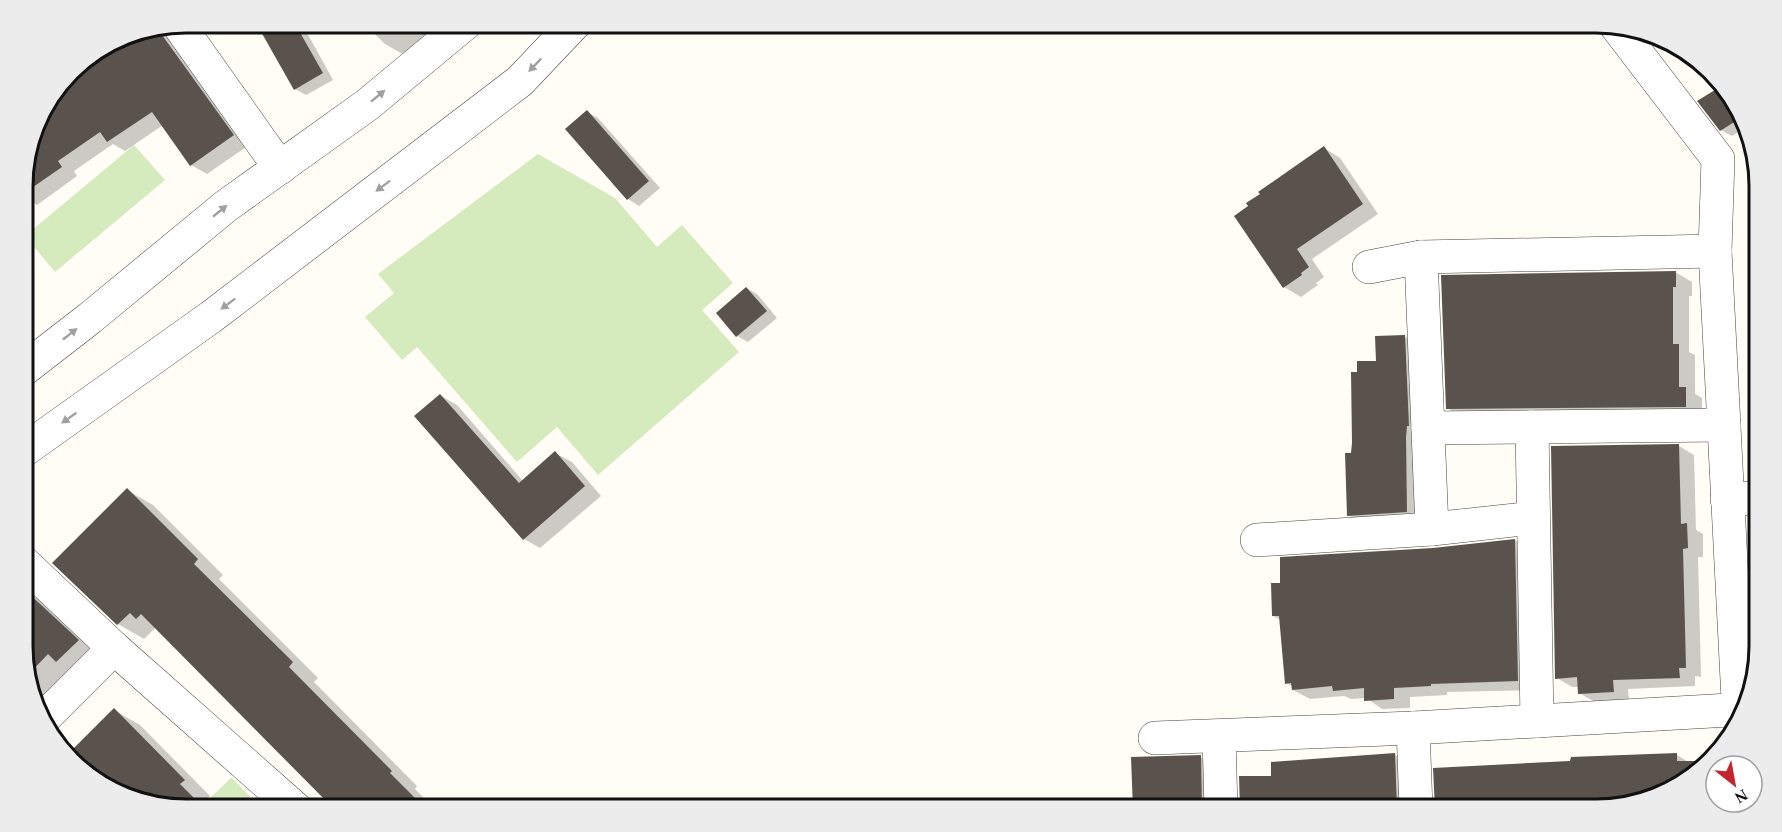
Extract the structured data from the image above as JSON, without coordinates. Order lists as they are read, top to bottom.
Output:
{
  "north": "bottom right"
}
